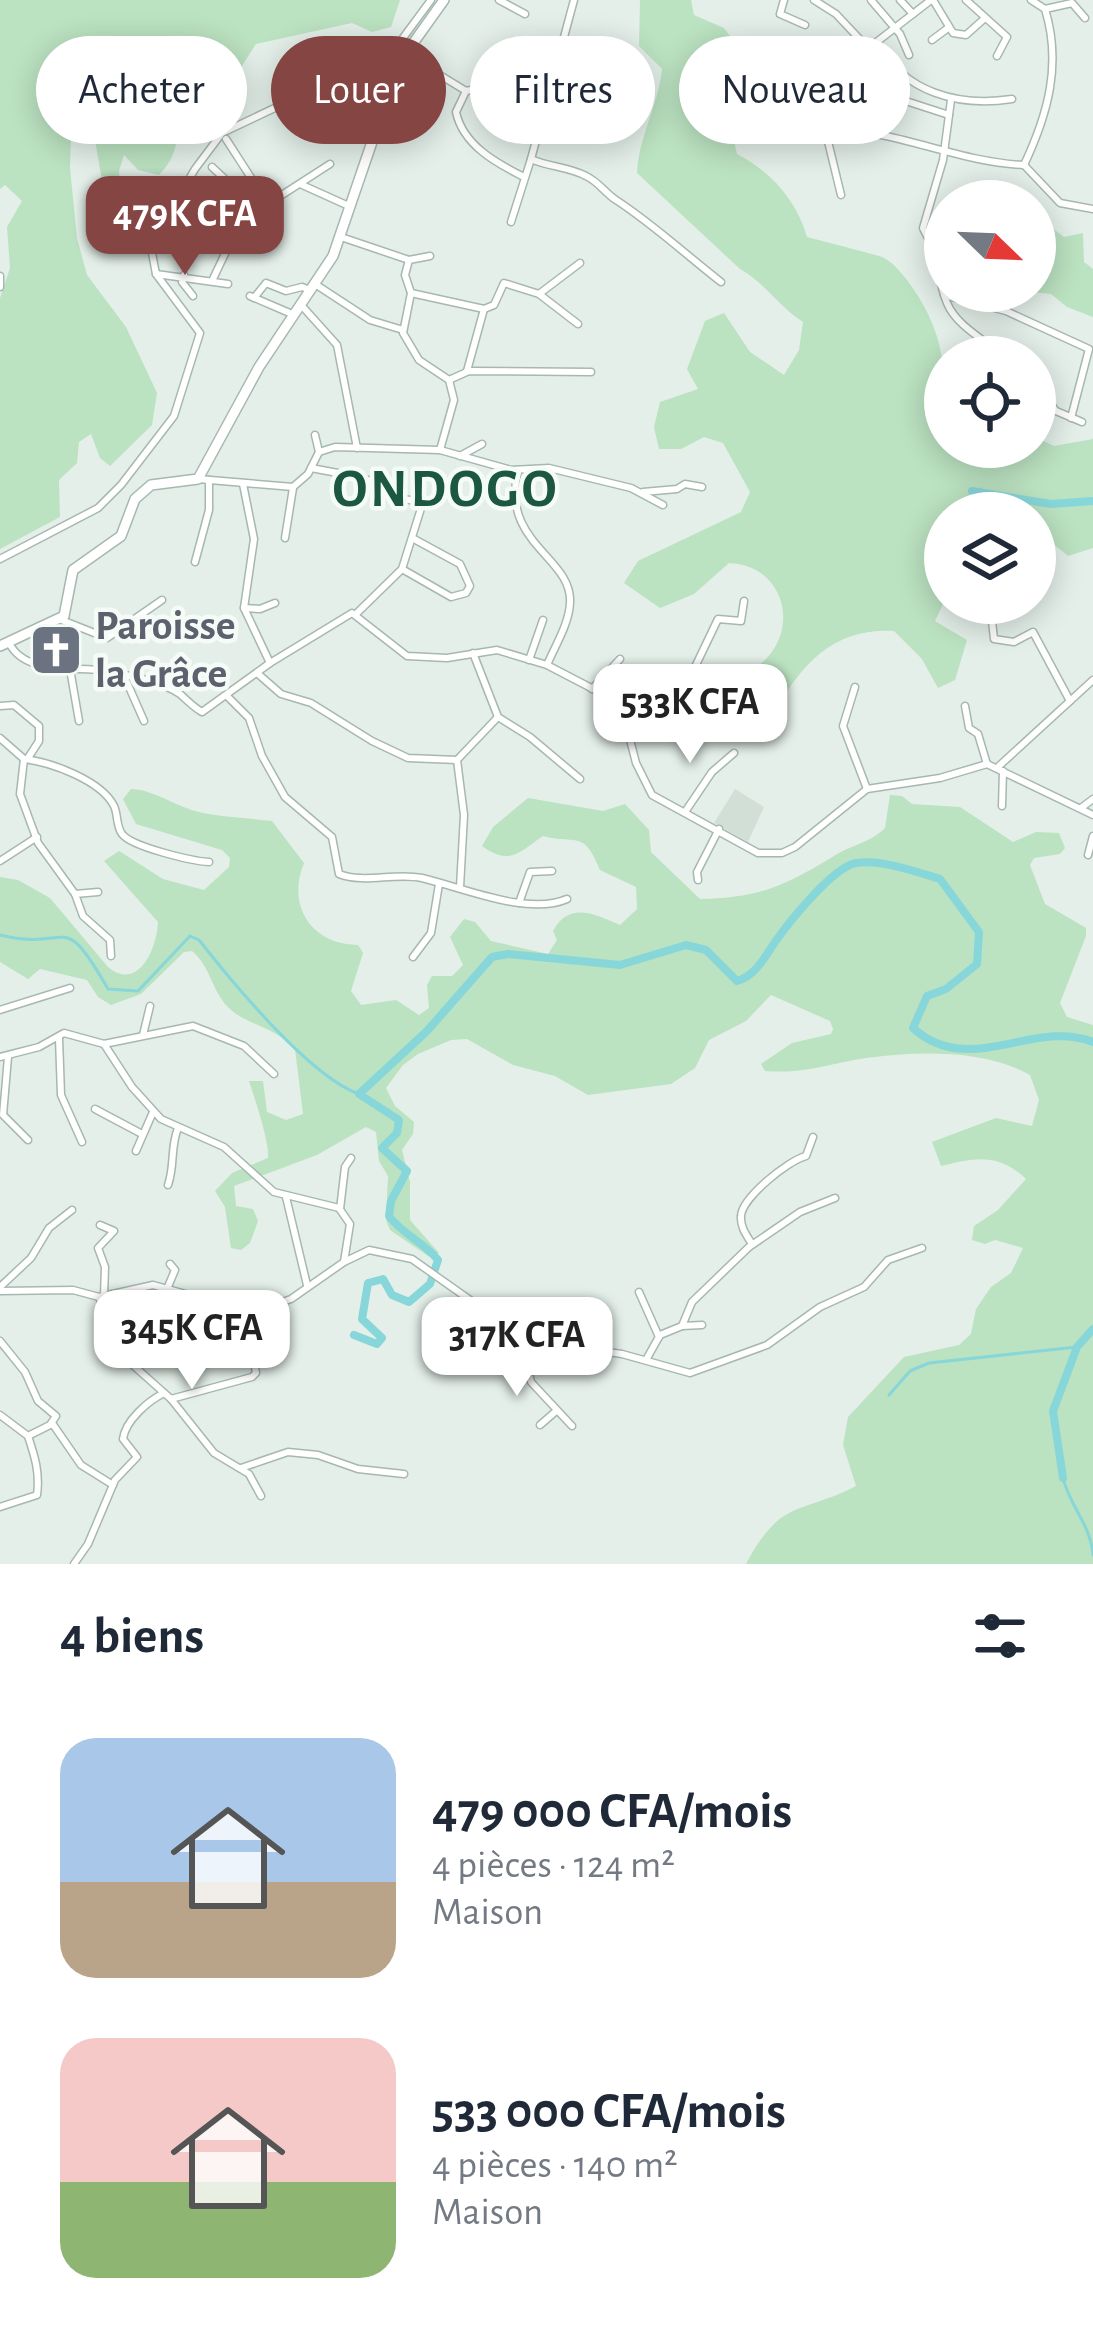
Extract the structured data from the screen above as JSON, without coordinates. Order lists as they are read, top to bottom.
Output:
{
  "districts": ["ONDOGO"],
  "places": {
    "church": ["Paroisse la Grâce"]
  },
  "north": "bottom right",
  "page": {
    "chip": [
      "Acheter",
      "Louer",
      "Filtres",
      "Nouveau"
    ],
    "price": [
      "479K CFA",
      "533K CFA",
      "345K CFA",
      "317K CFA"
    ],
    "heading": "4 biens",
    "list": [
      {
        "name": "479 000 CFA/mois",
        "note": "4 pièces · 124 m² · Maison"
      },
      {
        "name": "533 000 CFA/mois",
        "note": "4 pièces · 140 m² · Maison"
      }
    ]
  }
}
